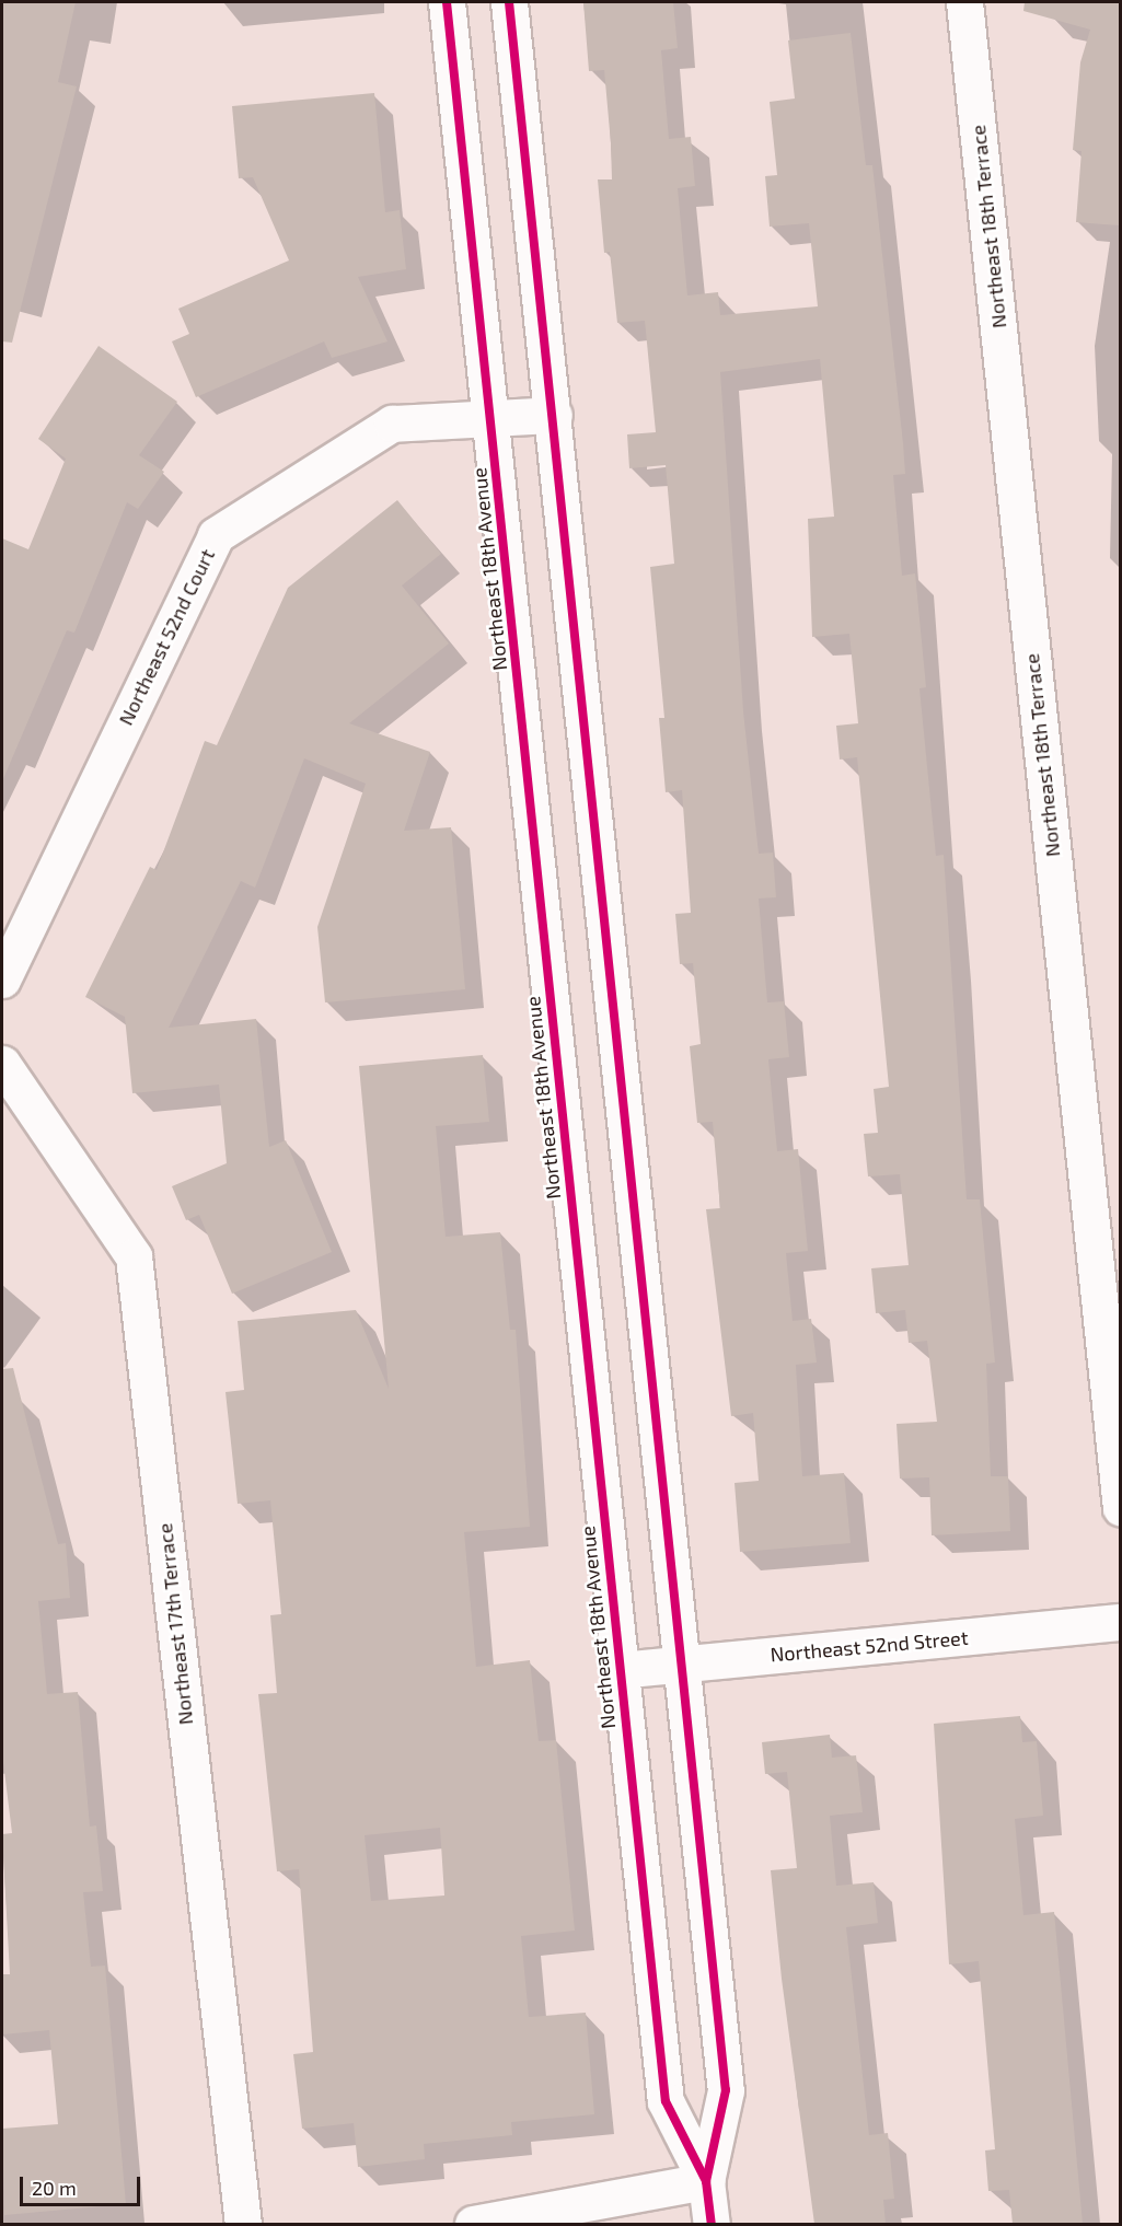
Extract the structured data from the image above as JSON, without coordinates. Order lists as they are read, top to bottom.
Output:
{
  "streets": {
    "street": [
      "Northeast 18th Terrace",
      "Northeast 18th Avenue",
      "Northeast 52nd Court",
      "Northeast 17th Terrace",
      "Northeast 52nd Street"
    ]
  },
  "crossings": [
    ["Northeast 18th Avenue", "Northeast 52nd Court"],
    ["Northeast 18th Avenue", "Northeast 52nd Street"]
  ],
  "scale_bar": "20 m"
}
